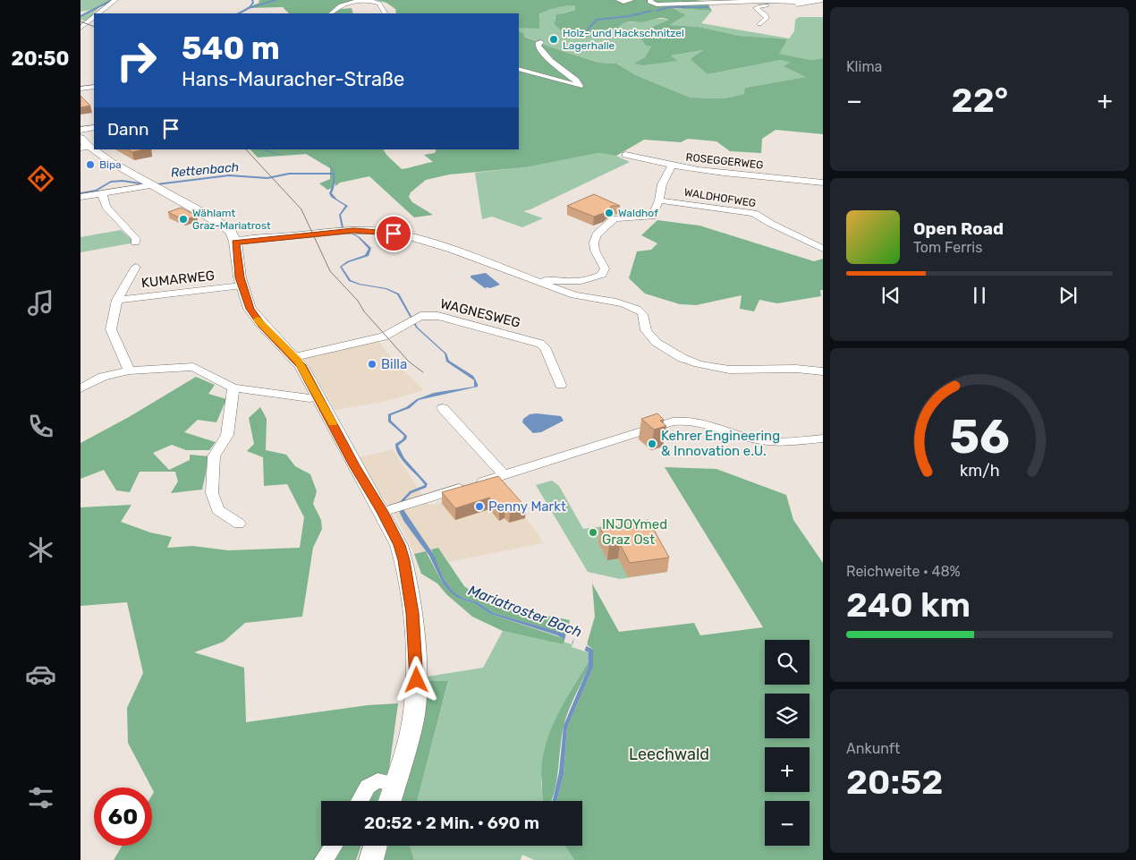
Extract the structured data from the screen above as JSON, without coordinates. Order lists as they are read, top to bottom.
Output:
{
  "streets": {
    "street": [
      "ROSEGGERWEG",
      "WALDHOFWEG",
      "KUMARWEG",
      "WAGNESWEG"
    ]
  },
  "water": ["Rettenbach", "Mariatroster Bach"],
  "parks": ["Leechwald"],
  "places": [
    "Holz- und Hackschnitzel Lagerhalle",
    "Bipa",
    "Waldhof",
    "Wählamt Graz-Mariatrost",
    "Billa",
    "Kehrer Engineering & Innovation e.U.",
    "Penny Markt",
    "INJOYmed Graz Ost"
  ],
  "page": {
    "tabs": "20:50",
    "tile": [
      "Klima",
      ["Reichweite · 48%", "240 km"],
      ["Ankunft", "20:52"]
    ],
    "turn": ["540 m", "Hans-Mauracher-Straße"],
    "heat": ["−", "22°", "+"],
    "then": "Dann",
    "song": ["Open Road", "Tom Ferris"],
    "map_buttons": ["+", "−"],
    "limit": "60",
    "trip": "20:52 · 2 Min. · 690 m",
    "gauge": ["56", "km/h"]
  }
}
